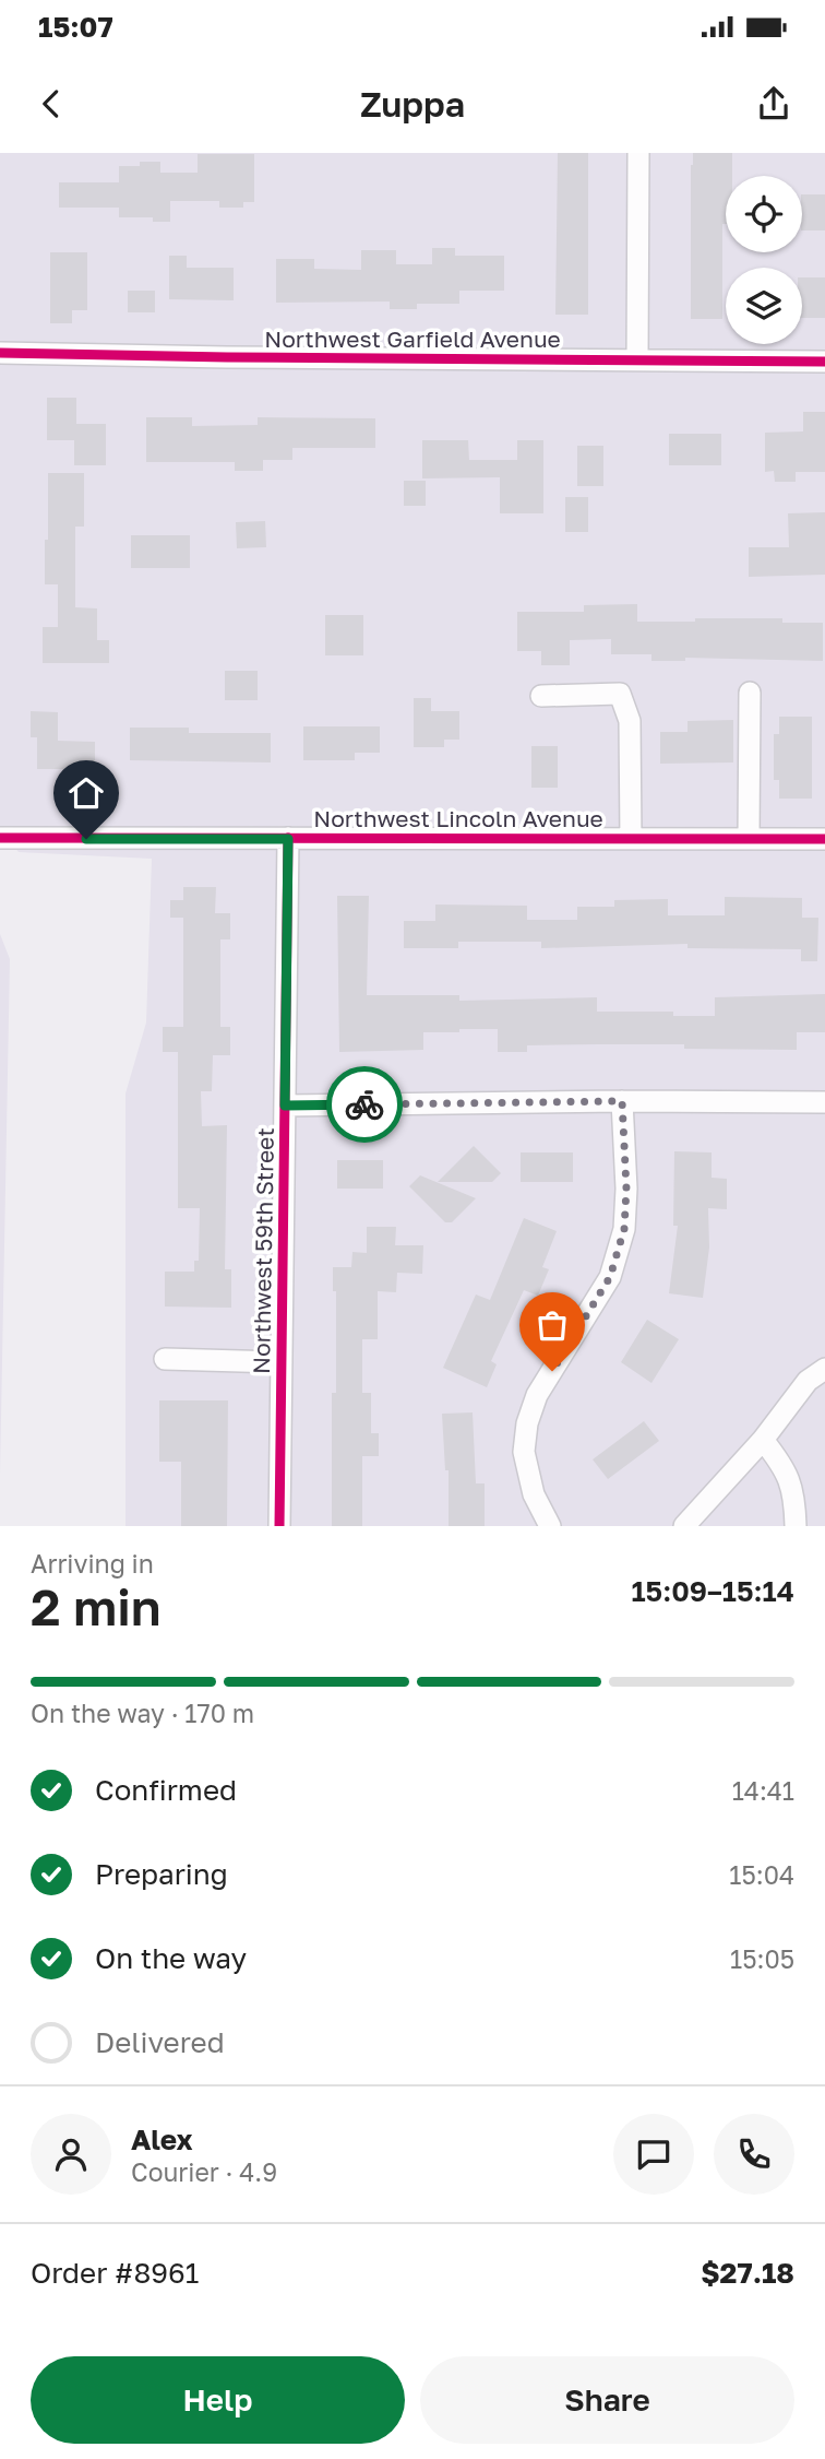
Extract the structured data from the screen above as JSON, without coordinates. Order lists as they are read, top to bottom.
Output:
{
  "streets": {
    "street": ["Northwest Garfield Avenue", "Northwest Lincoln Avenue", "Northwest 59th Street"]
  },
  "crossings": [
    ["Northwest Lincoln Avenue", "Northwest 59th Street"]
  ],
  "page": {
    "status": "15:07",
    "header": "Zuppa",
    "heading": ["2 min", "Arriving in", "15:09–15:14"],
    "panel": [
      "Alex",
      "Courier · 4.9",
      "Order #8961",
      "$27.18"
    ],
    "bar": "On the way · 170 m",
    "list": [
      ["Confirmed", "14:41"],
      ["Preparing", "15:04"],
      ["On the way", "15:05"],
      "Delivered"
    ],
    "buttons": ["Help", "Share"]
  }
}
